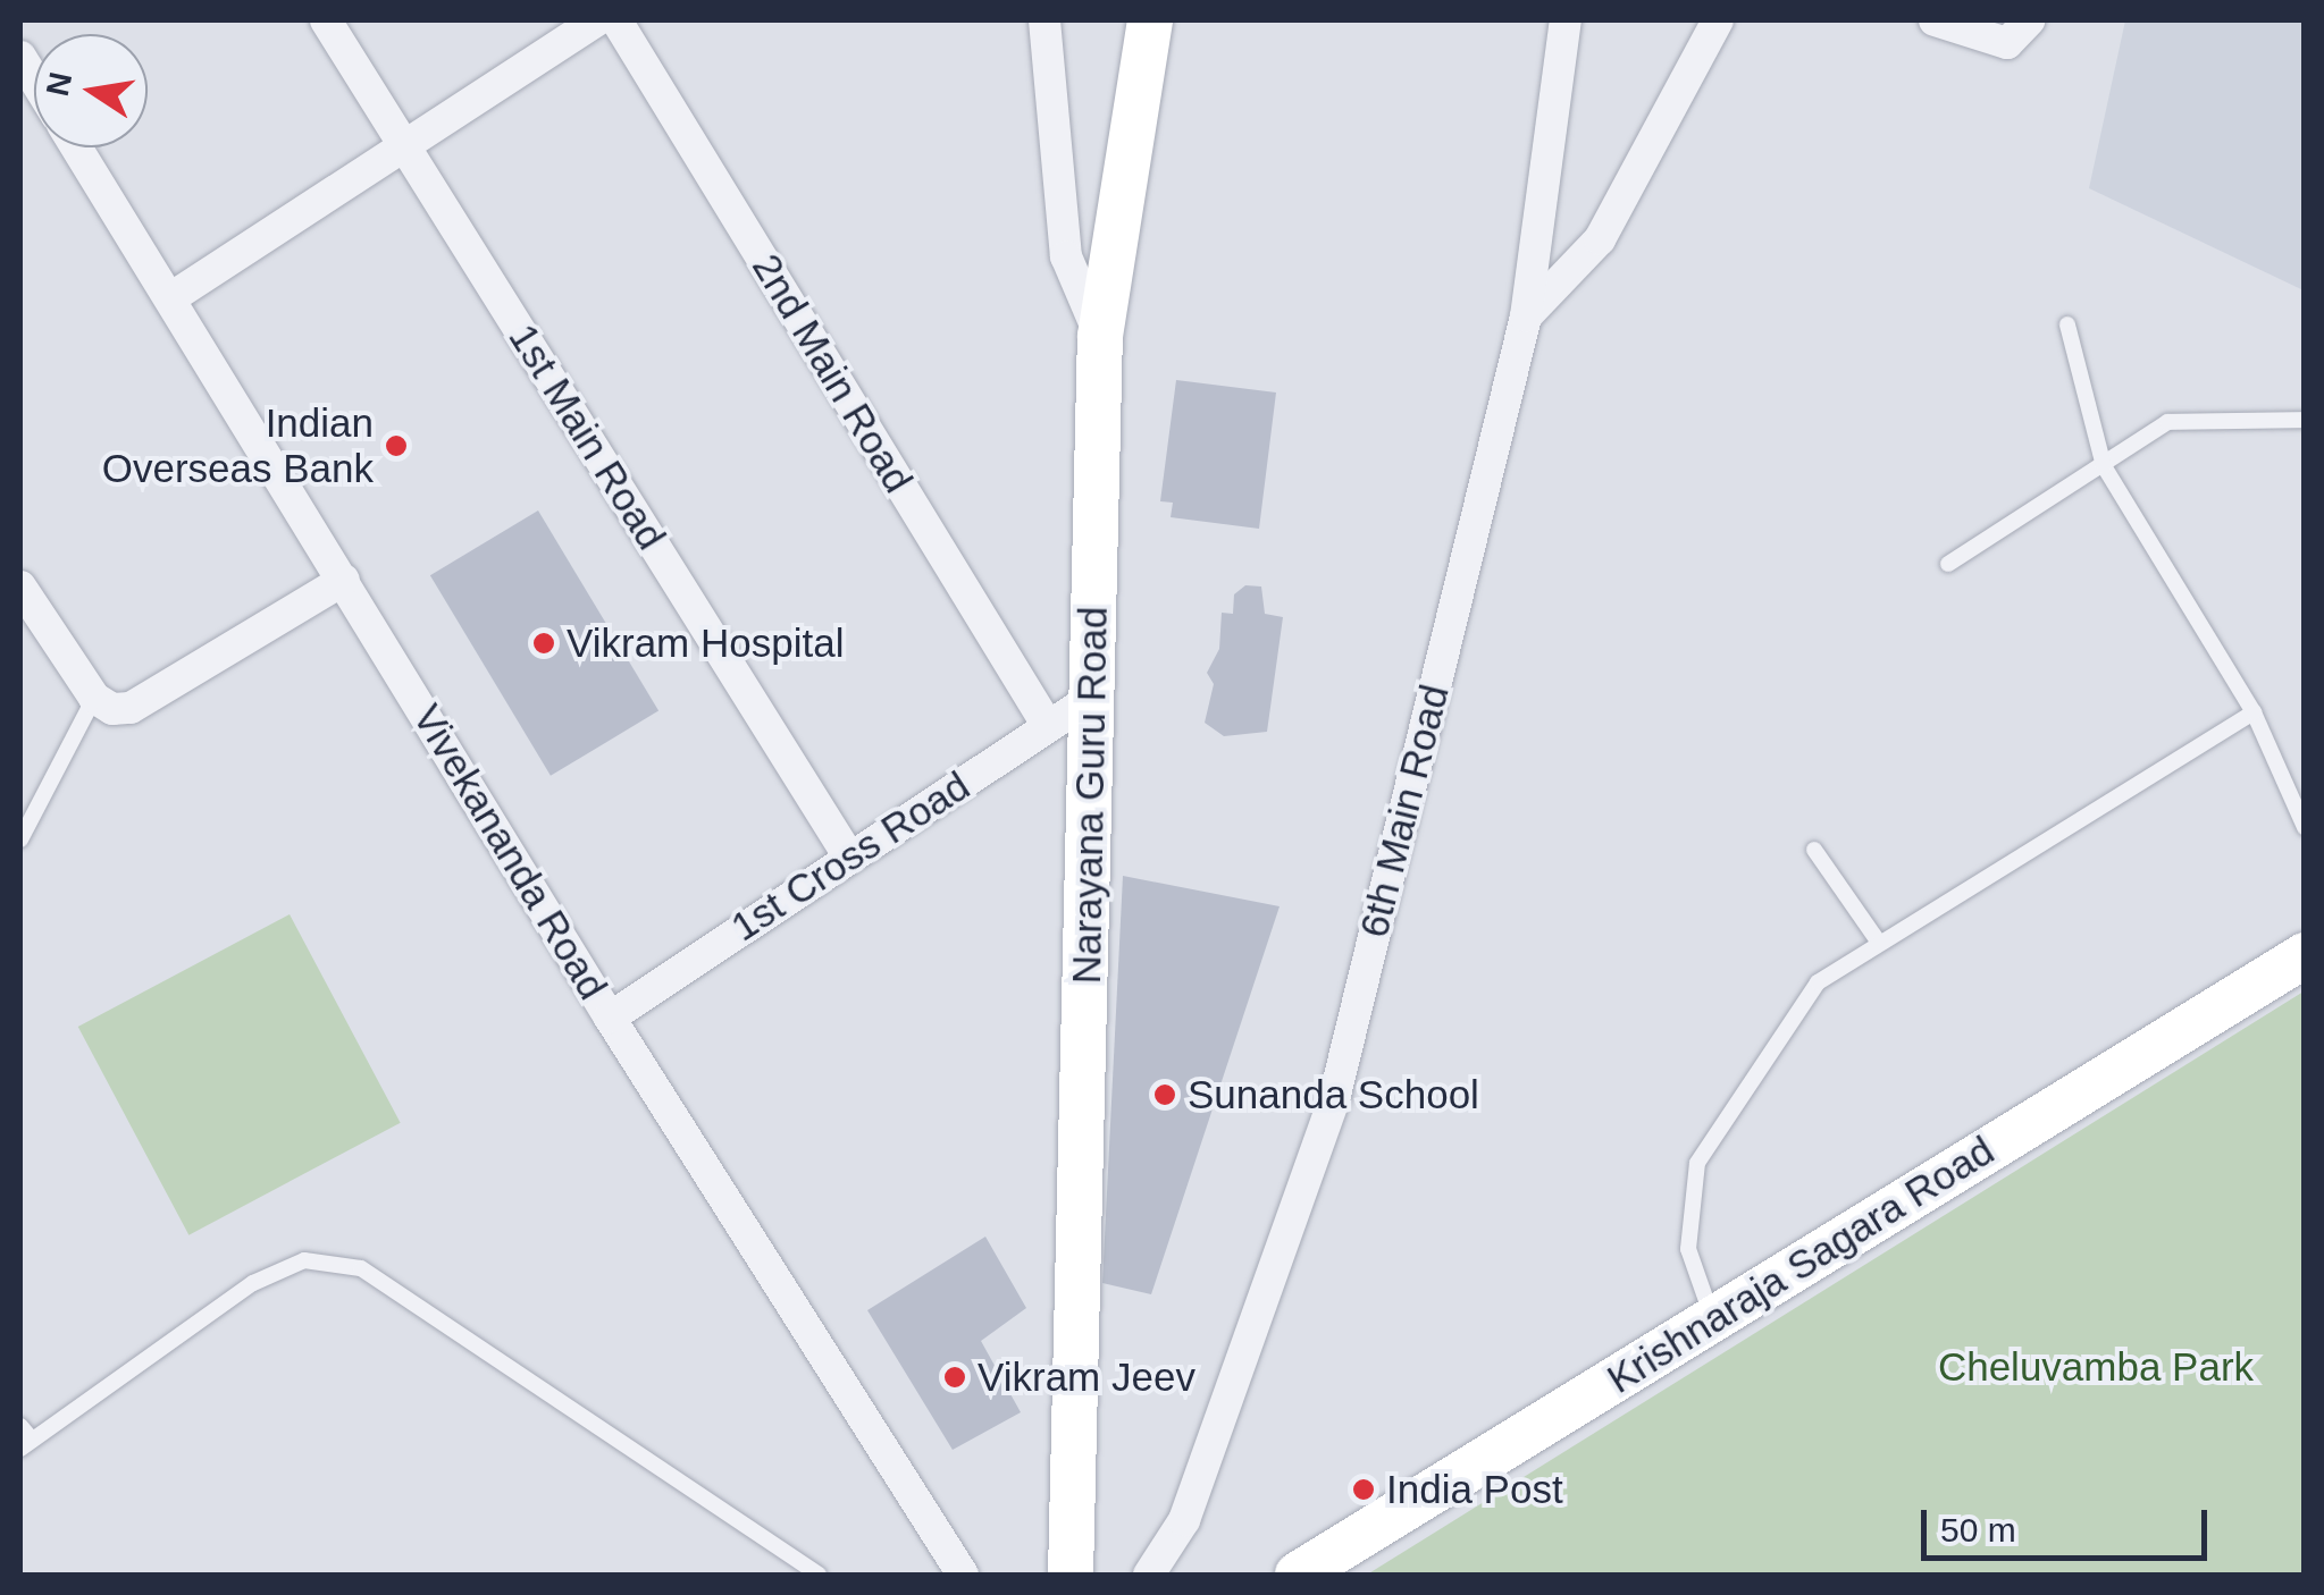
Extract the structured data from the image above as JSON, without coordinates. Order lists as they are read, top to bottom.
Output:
{
  "streets": {
    "street": [
      "2nd Main Road",
      "1st Main Road",
      "Narayana Guru Road",
      "6th Main Road",
      "Vivekananda Road",
      "1st Cross Road",
      "Krishnaraja Sagara Road"
    ]
  },
  "crossings": [
    ["2nd Main Road", "1st Cross Road"],
    ["1st Main Road", "1st Cross Road"],
    ["Narayana Guru Road", "1st Cross Road"],
    ["Vivekananda Road", "1st Cross Road"]
  ],
  "parks": ["Cheluvamba Park"],
  "places": [
    "Indian Overseas Bank",
    "Vikram Hospital",
    "Sunanda School",
    "Vikram Jeev",
    "India Post"
  ],
  "scale_bar": "50 m",
  "north": "left"
}
